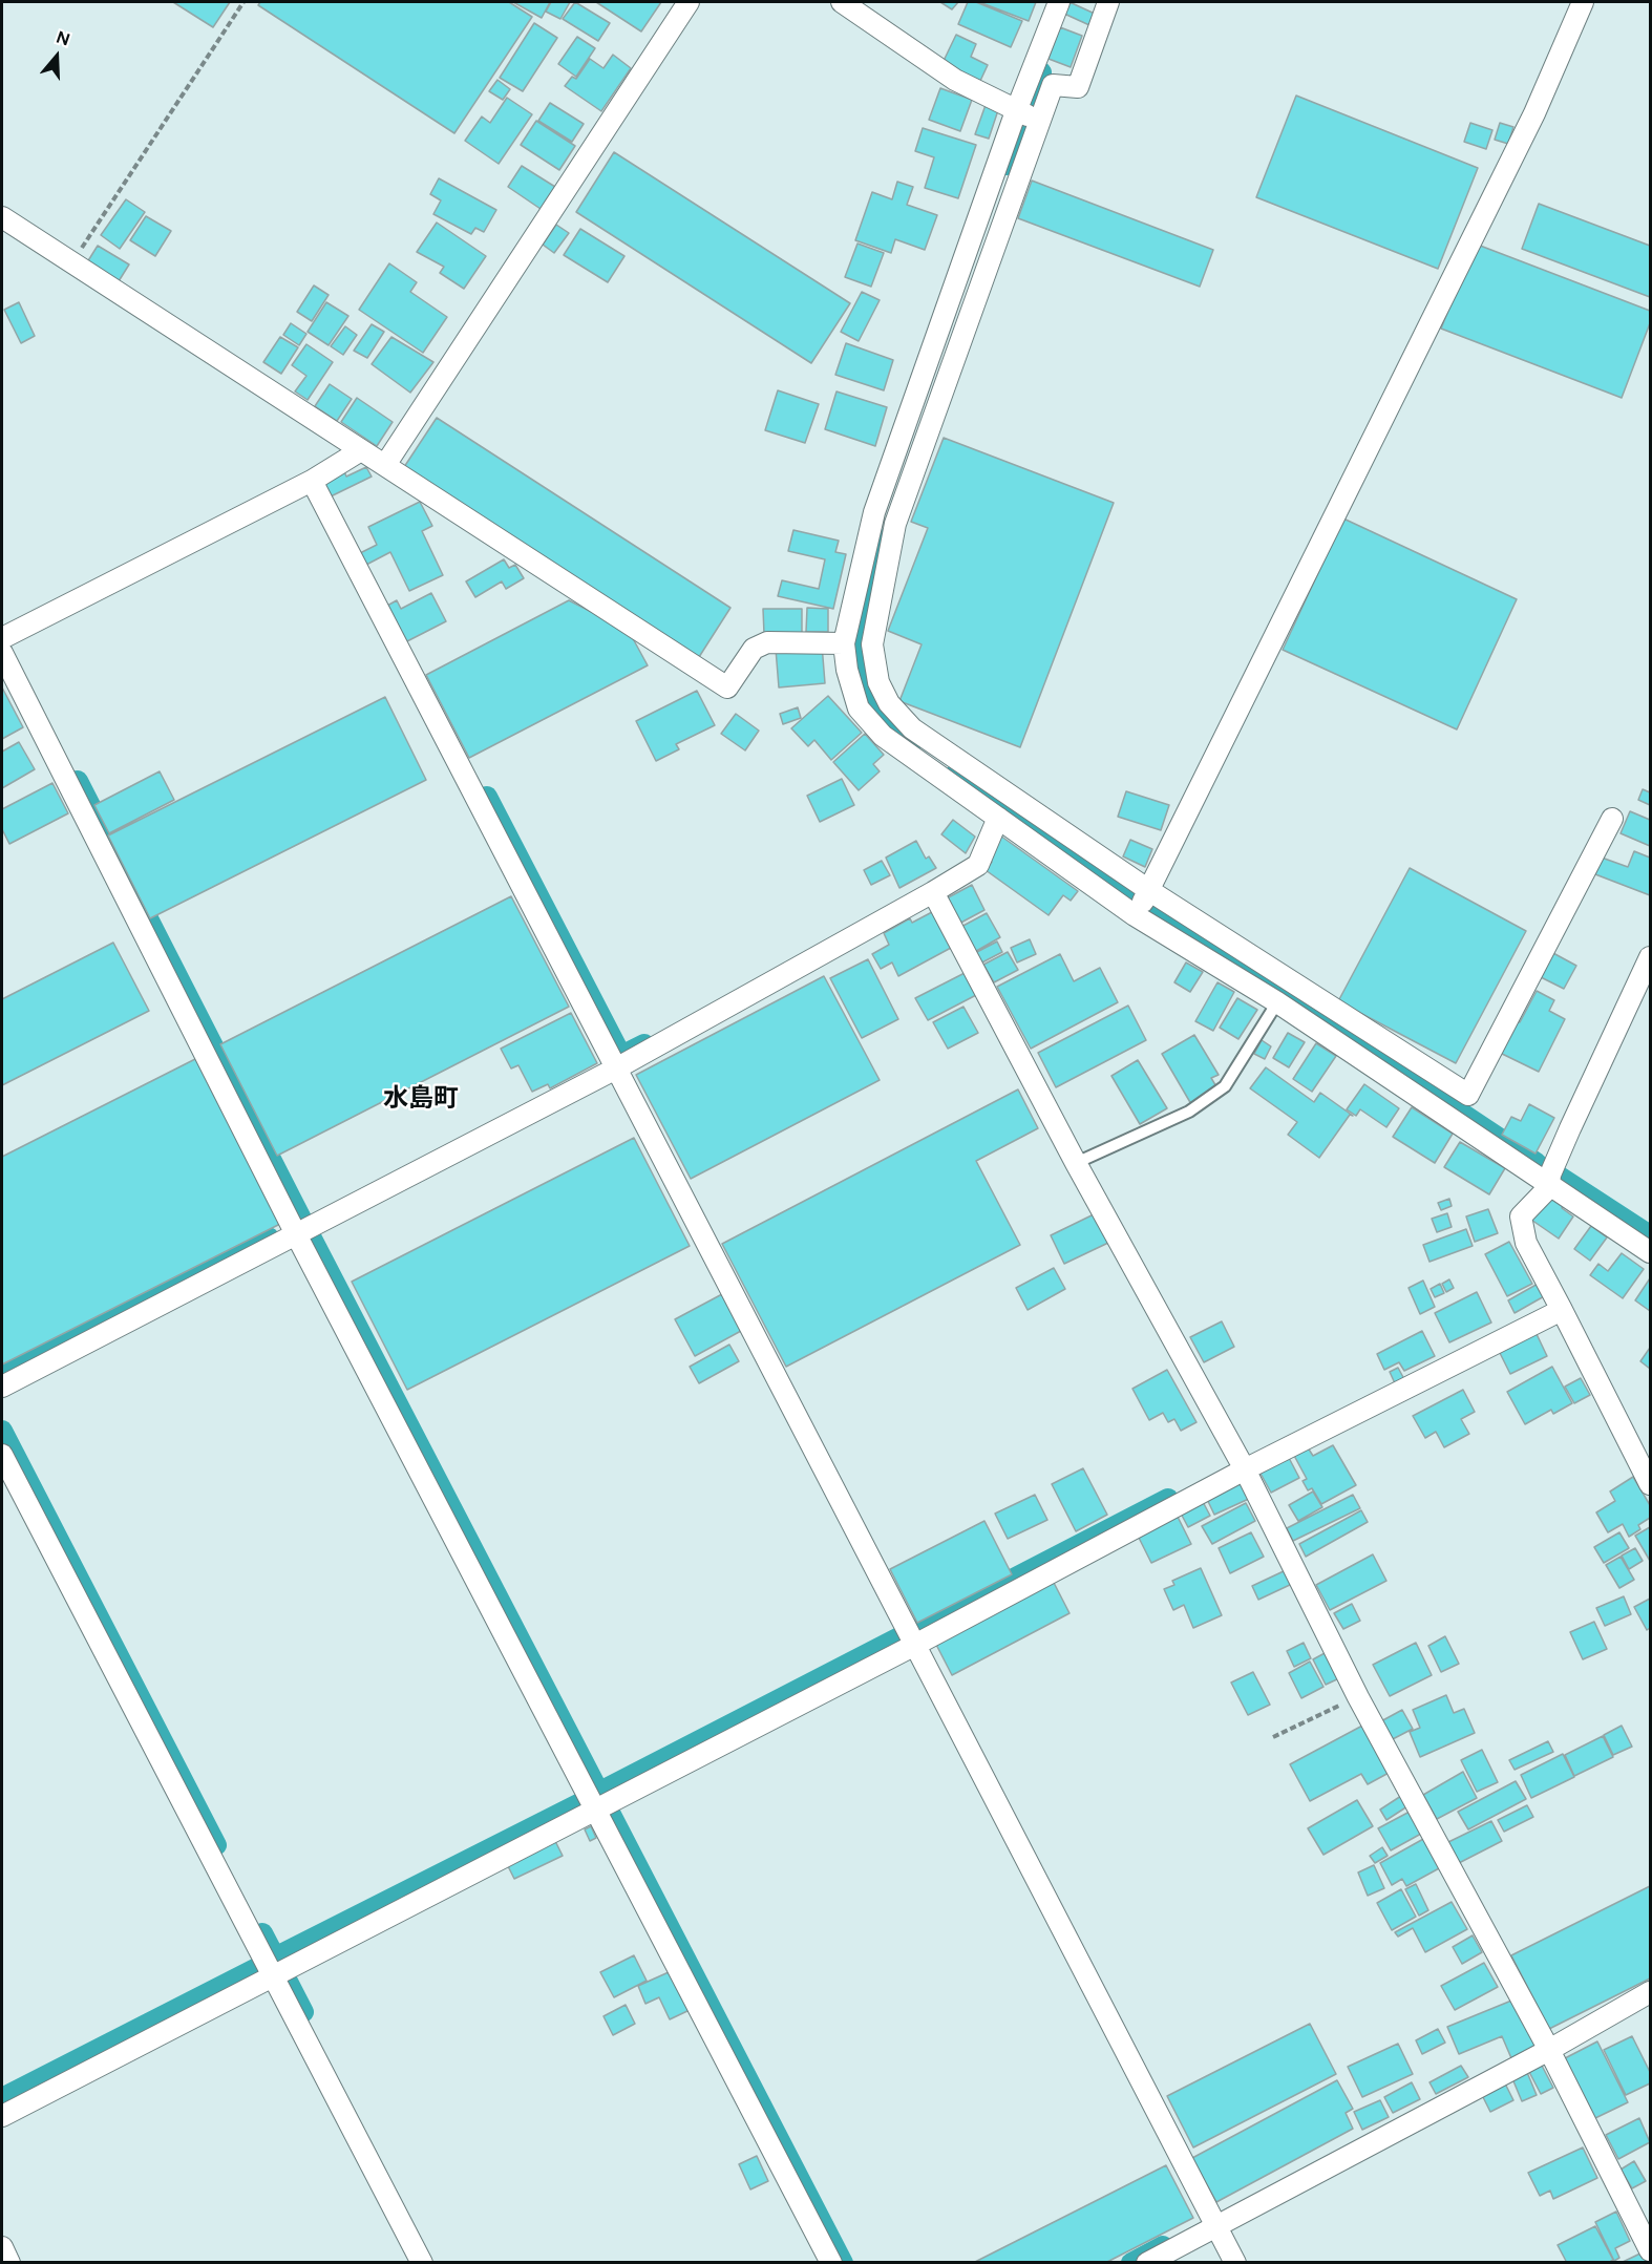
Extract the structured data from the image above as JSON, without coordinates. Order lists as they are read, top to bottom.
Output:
{
  "districts": ["水島町"],
  "north": "top"
}
